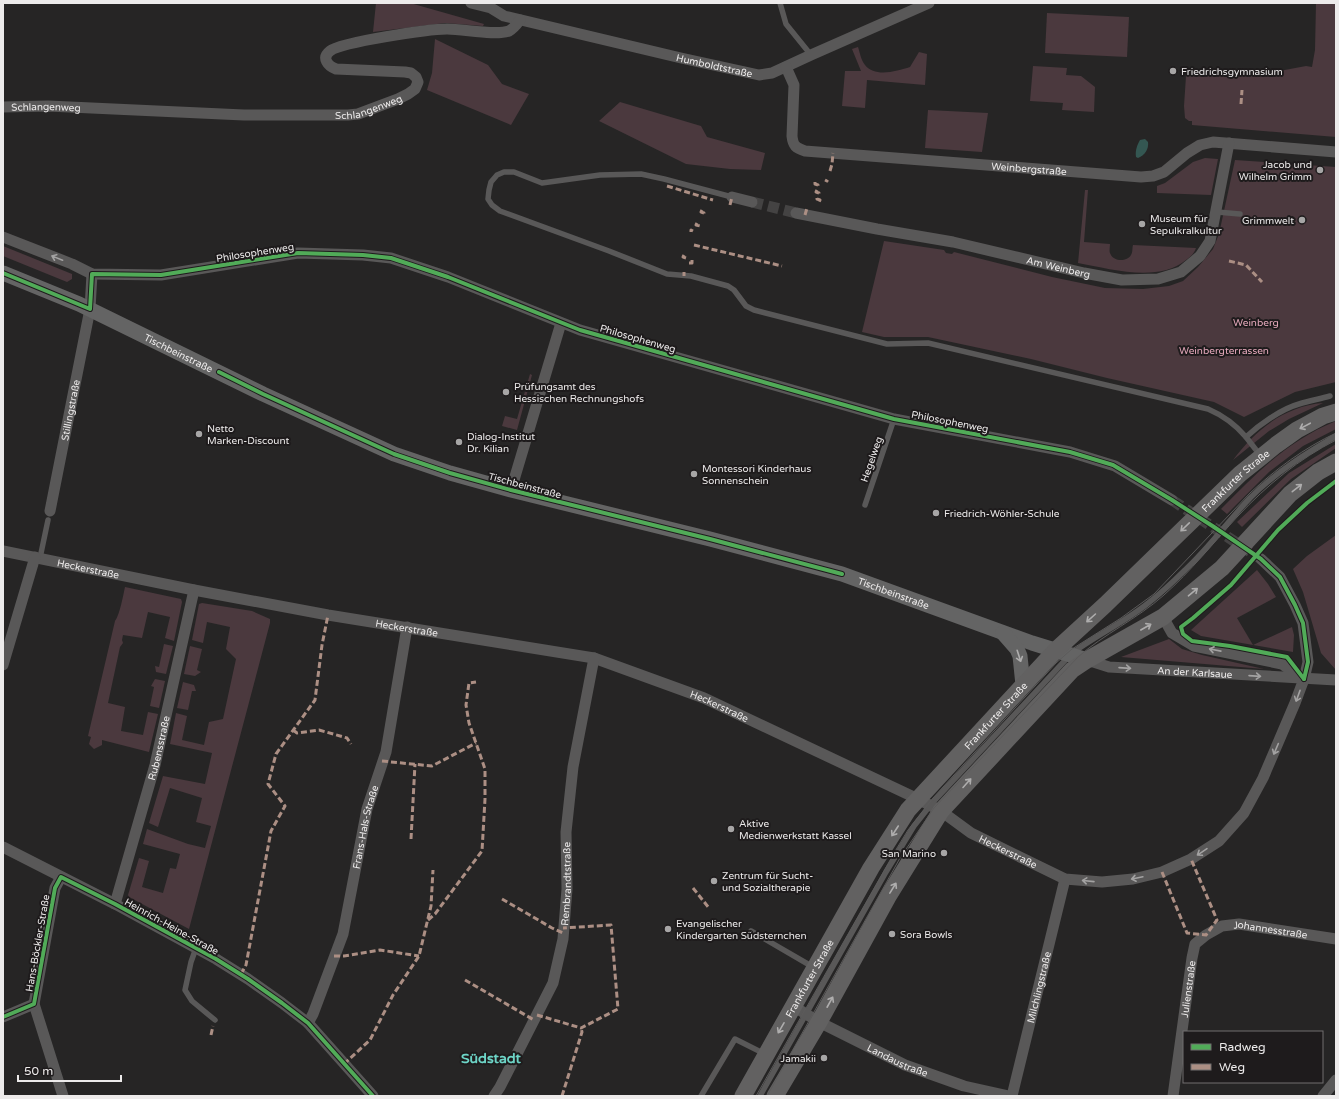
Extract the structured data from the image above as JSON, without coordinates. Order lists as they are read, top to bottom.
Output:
{
  "streets": {
    "main road": ["Tischbeinstraße", "Frankfurter Straße"],
    "street": [
      "Humboldtstraße",
      "Schlangenweg",
      "Weinbergstraße",
      "Philosophenweg",
      "Am Weinberg",
      "Stillingstraße",
      "Heckerstraße",
      "An der Karlsaue",
      "Rubensstraße",
      "Frans-Hals-Straße",
      "Rembrandtstraße",
      "Heinrich-Heine-Straße",
      "Johannesstraße",
      "Hans-Böckler-Straße",
      "Milchlingstraße",
      "Julienstraße",
      "Landaustraße"
    ],
    "lane": ["Hegelweg"]
  },
  "crossings": [
    ["Humboldtstraße", "Schlangenweg"],
    ["Humboldtstraße", "Weinbergstraße"],
    ["Weinbergstraße", "Am Weinberg"],
    ["Philosophenweg", "Tischbeinstraße"],
    ["Philosophenweg", "Stillingstraße"],
    ["Philosophenweg", "Hegelweg"],
    ["Tischbeinstraße", "Stillingstraße"],
    ["Tischbeinstraße", "Frankfurter Straße"],
    ["Tischbeinstraße", "An der Karlsaue"],
    ["Stillingstraße", "Heckerstraße"],
    ["Frankfurter Straße", "Heckerstraße"],
    ["Frankfurter Straße", "An der Karlsaue"],
    ["Frankfurter Straße", "Landaustraße"],
    ["Heckerstraße", "An der Karlsaue"],
    ["Heckerstraße", "Rubensstraße"],
    ["Heckerstraße", "Frans-Hals-Straße"],
    ["Heckerstraße", "Rembrandtstraße"],
    ["Heckerstraße", "Milchlingstraße"],
    ["Rubensstraße", "Heinrich-Heine-Straße"],
    ["Frans-Hals-Straße", "Heinrich-Heine-Straße"],
    ["Heinrich-Heine-Straße", "Hans-Böckler-Straße"],
    ["Johannesstraße", "Julienstraße"],
    ["Milchlingstraße", "Landaustraße"]
  ],
  "districts": ["Südstadt"],
  "parks": ["Weinberg", "Weinbergterrassen"],
  "places": [
    "Friedrichsgymnasium",
    "Jacob und Wilhelm Grimm",
    "Grimmwelt",
    "Museum für Sepulkralkultur",
    "Prüfungsamt des Hessischen Rechnungshofs",
    "Netto Marken-Discount",
    "Dialog-Institut Dr. Kilian",
    "Montessori Kinderhaus Sonnenschein",
    "Friedrich-Wöhler-Schule",
    "Aktive Medienwerkstatt Kassel",
    "San Marino",
    "Zentrum für Sucht- und Sozialtherapie",
    "Evangelischer Kindergarten Südsternchen",
    "Sora Bowls",
    "Jamakii"
  ],
  "legend": ["Radweg", "Weg"],
  "scale_bar": "50 m"
}
